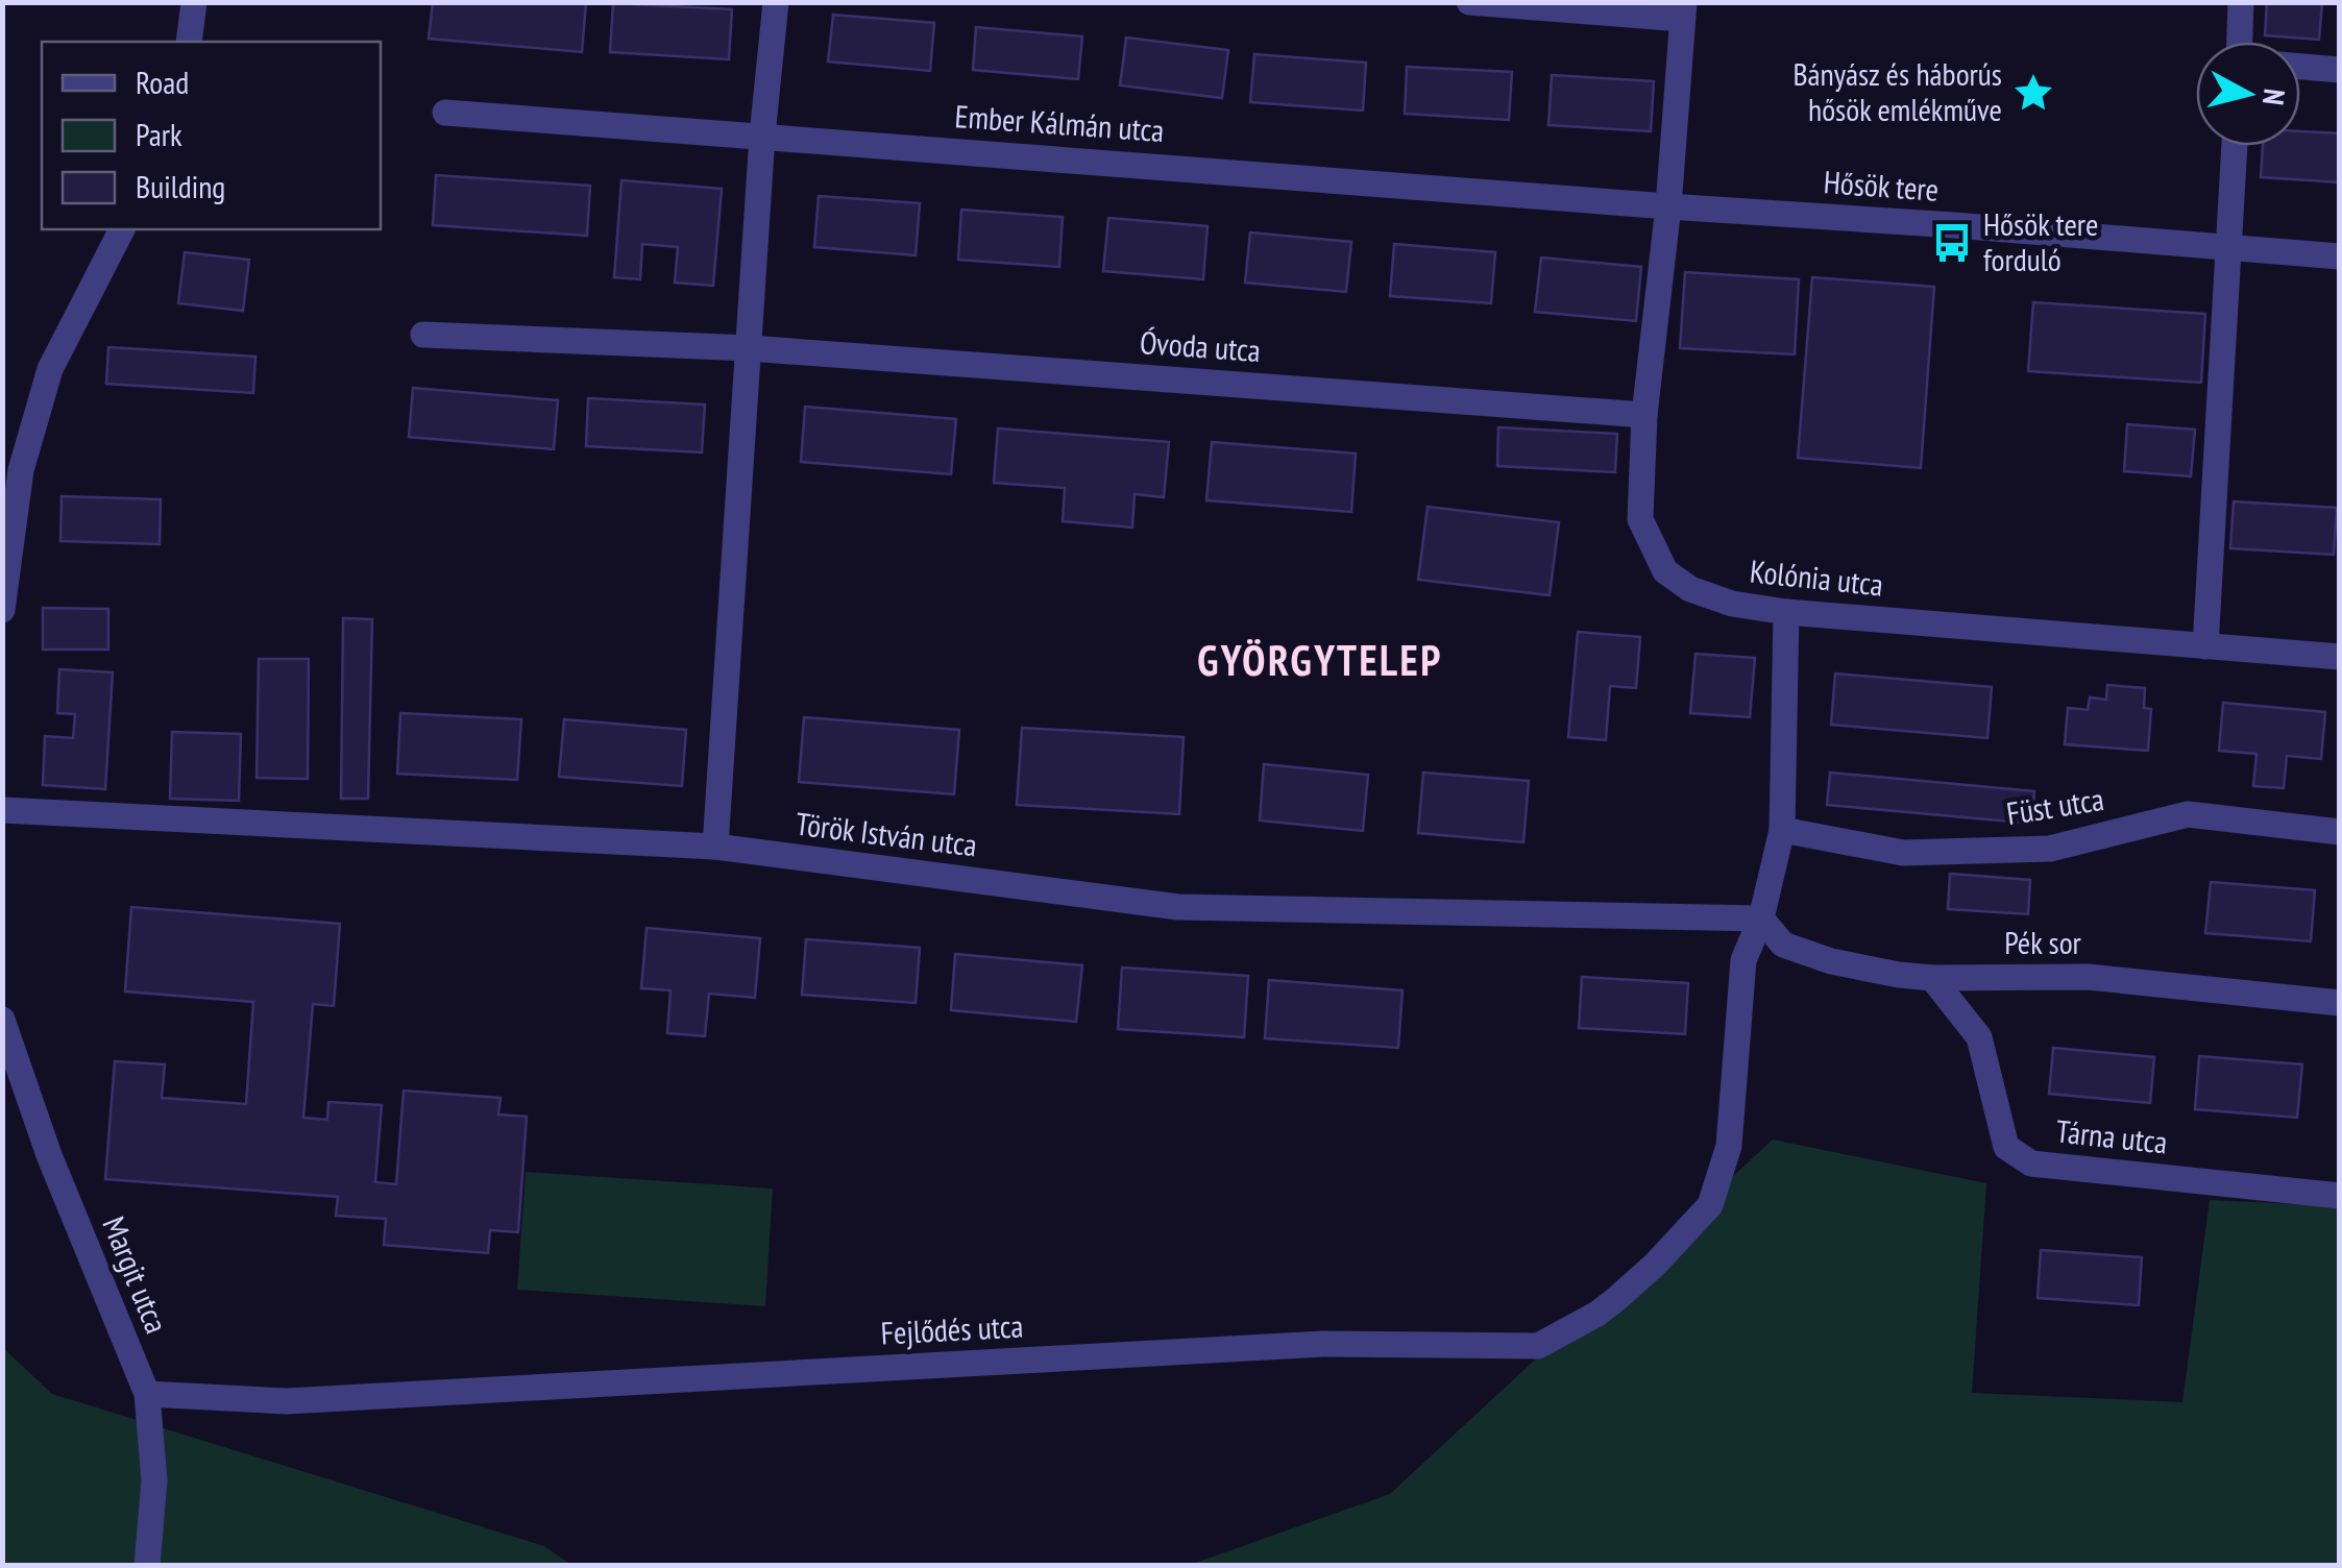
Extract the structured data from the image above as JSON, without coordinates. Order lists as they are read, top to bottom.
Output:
{
  "streets": {
    "street": [
      "Ember Kálmán utca",
      "Hősök tere",
      "Óvoda utca",
      "Kolónia utca",
      "Füst utca",
      "Török István utca",
      "Pék sor",
      "Tárna utca",
      "Margit utca",
      "Fejlődés utca"
    ]
  },
  "crossings": [
    ["Ember Kálmán utca", "Hősök tere"],
    ["Ember Kálmán utca", "Kolónia utca"],
    ["Hősök tere", "Kolónia utca"],
    ["Óvoda utca", "Kolónia utca"],
    ["Török István utca", "Pék sor"],
    ["Török István utca", "Fejlődés utca"],
    ["Pék sor", "Tárna utca"],
    ["Pék sor", "Fejlődés utca"],
    ["Margit utca", "Fejlődés utca"]
  ],
  "districts": ["GYÖRGYTELEP"],
  "places": {
    "place": ["Bányász és háborús hősök emlékműve"],
    "bus stop": ["Hősök tere forduló"]
  },
  "legend": ["Road", "Park", "Building"],
  "north": "right"
}
